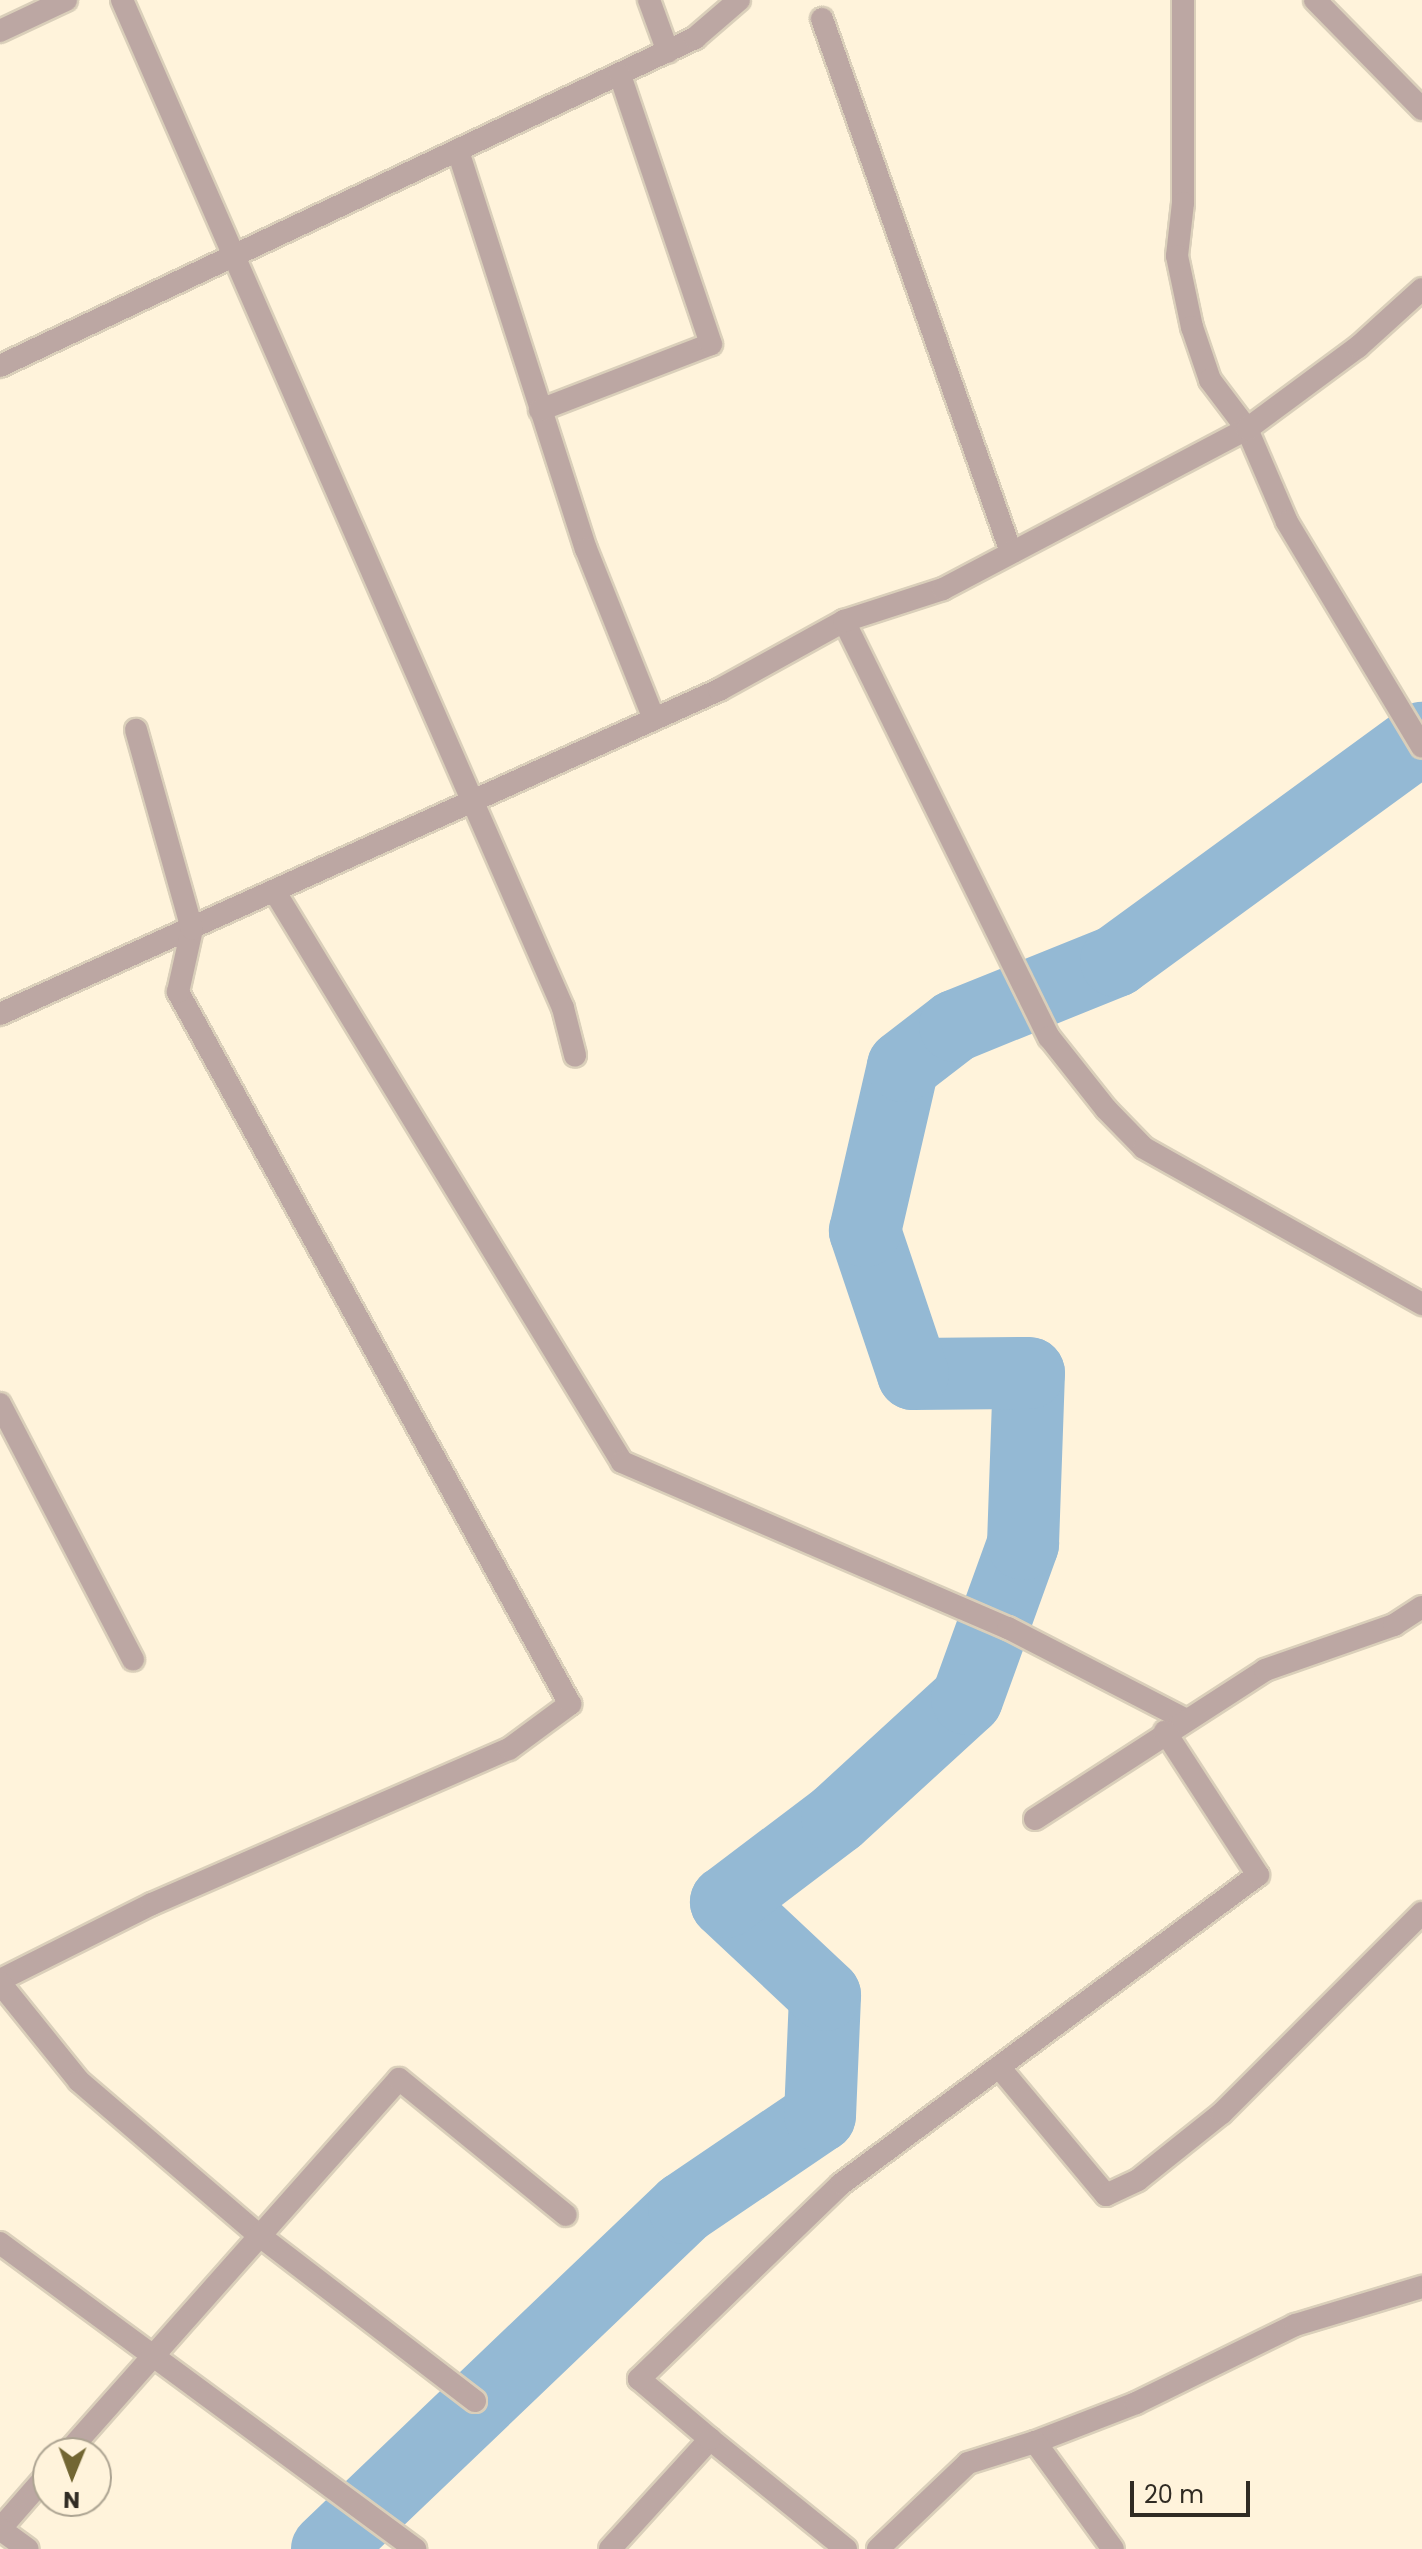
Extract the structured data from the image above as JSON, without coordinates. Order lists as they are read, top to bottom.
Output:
{
  "scale_bar": "20 m",
  "north": "bottom"
}
